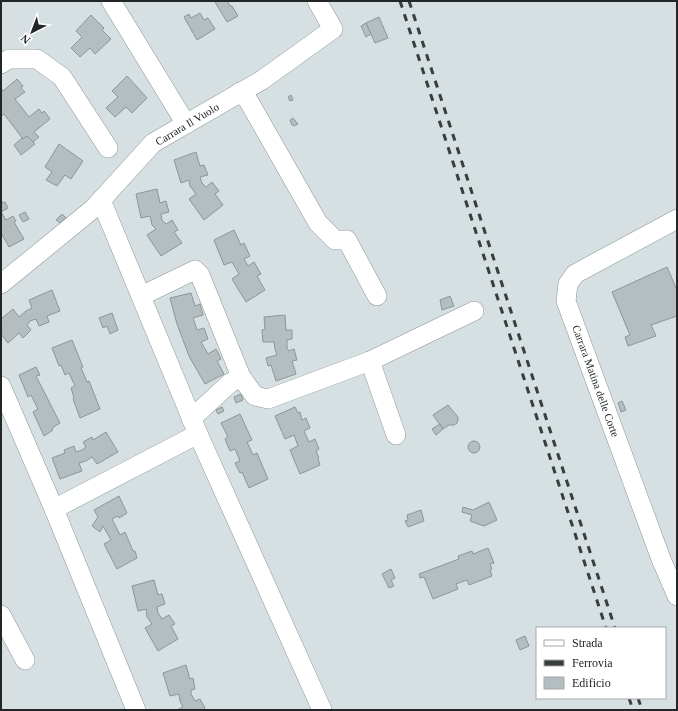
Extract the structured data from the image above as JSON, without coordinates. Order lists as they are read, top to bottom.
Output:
{
  "streets": {
    "street": ["Carrara Il Vuolo", "Carrara Matina delle Corte"]
  },
  "legend": ["Strada", "Ferrovia", "Edificio"],
  "north": "bottom left"
}
